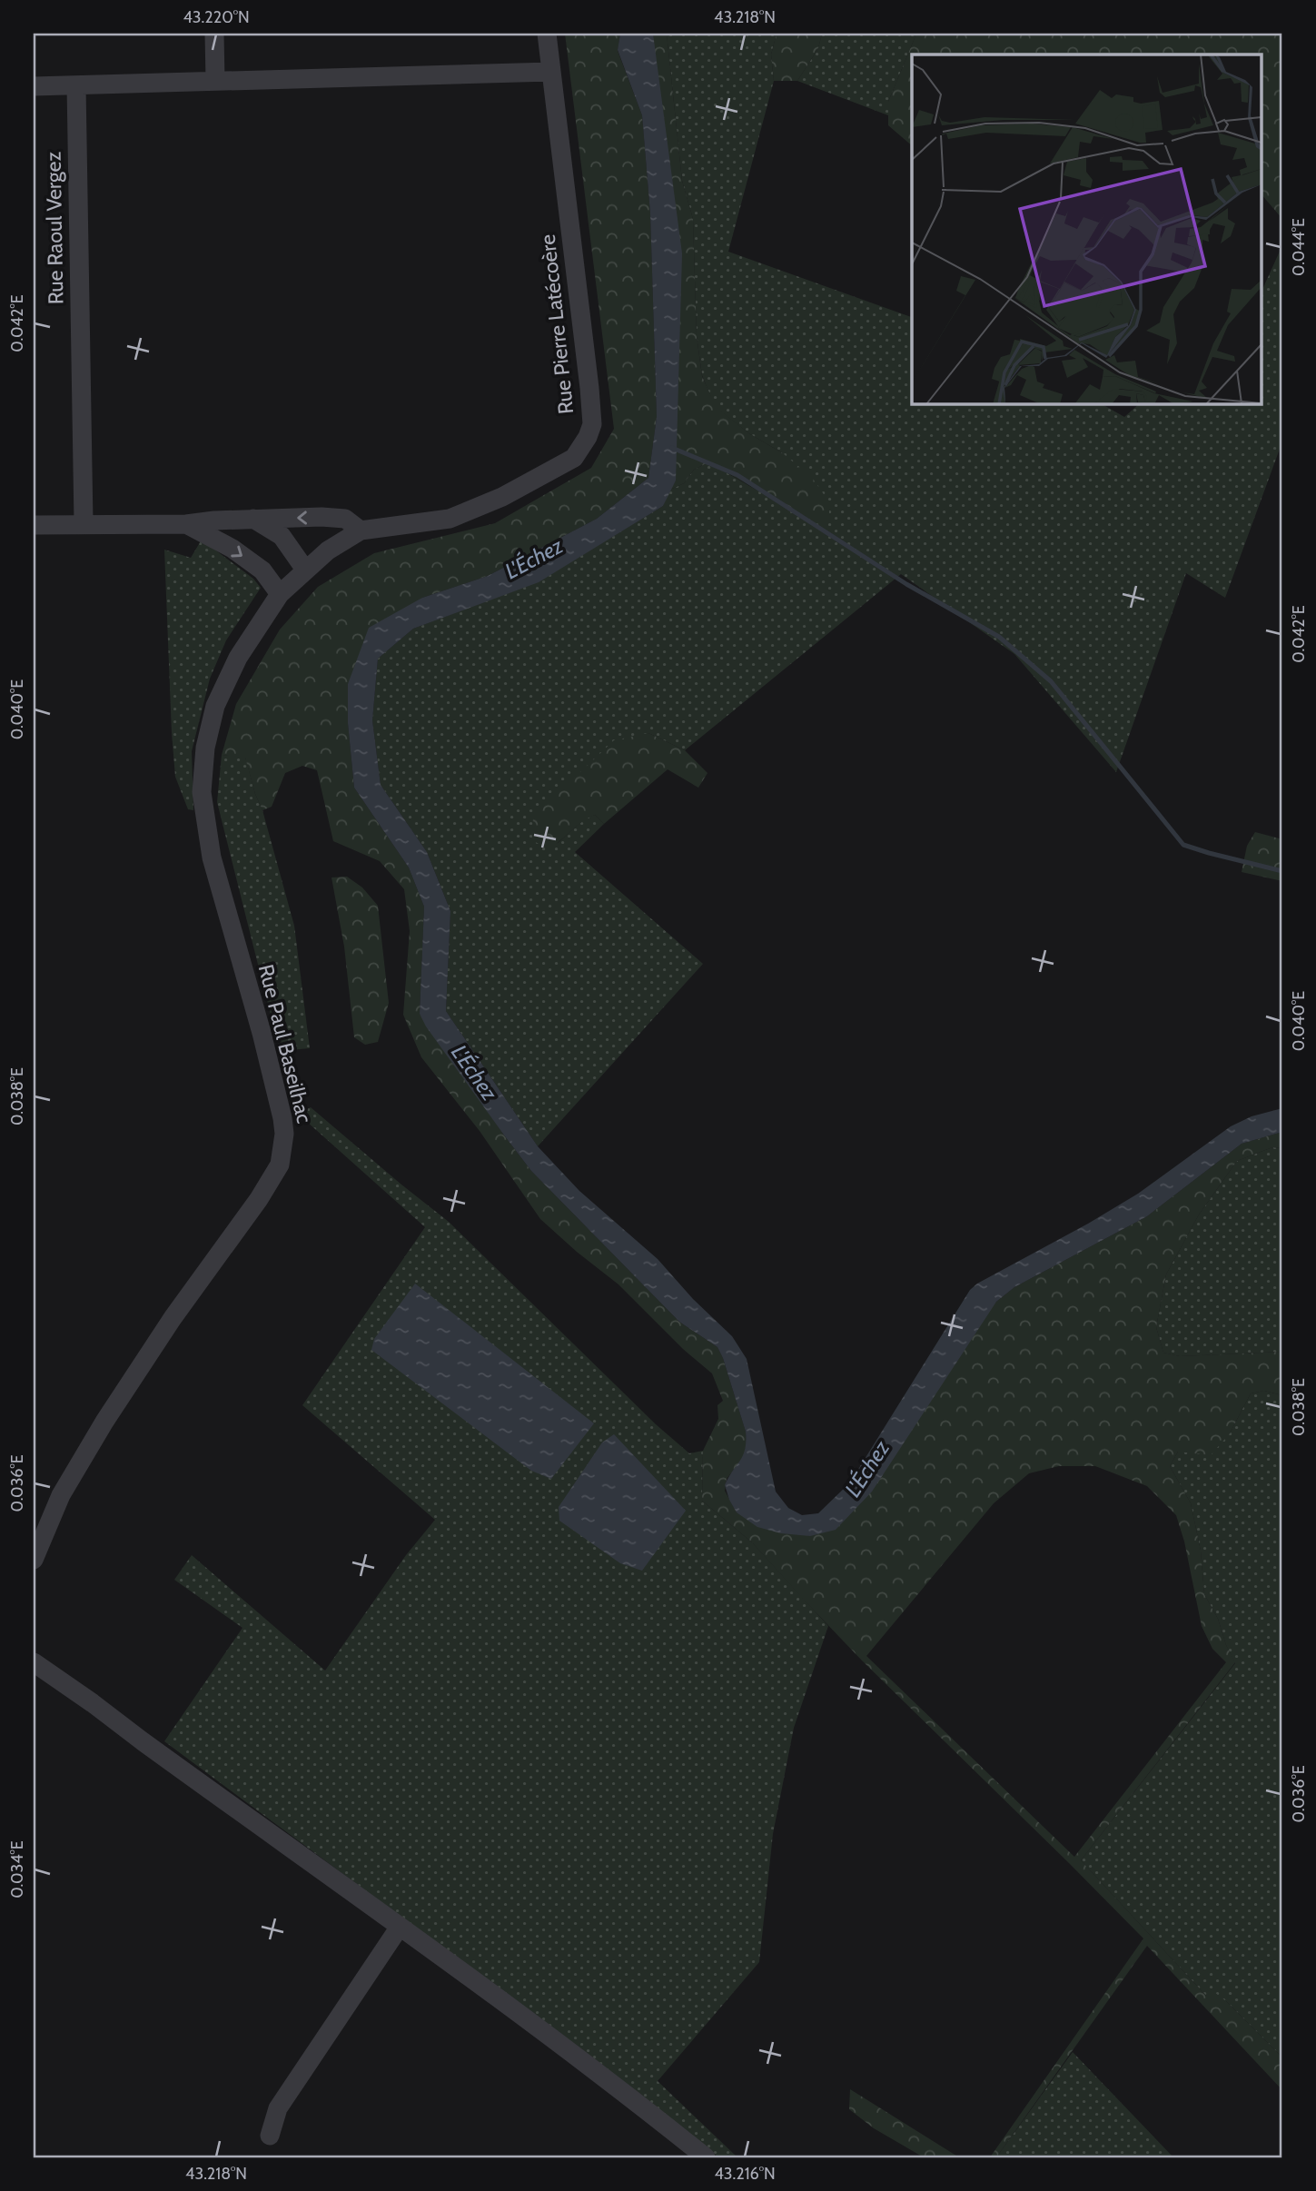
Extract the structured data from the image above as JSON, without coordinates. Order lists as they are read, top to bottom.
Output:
{
  "streets": {
    "street": ["Rue Raoul Vergez", "Rue Pierre Latécoère", "Rue Paul Baseilhac"]
  },
  "crossings": [
    ["Rue Pierre Latécoère", "Rue Paul Baseilhac"]
  ],
  "water": ["L'Échez"],
  "coordinates": [
    "43.220°N",
    "43.218°N",
    "0.044°E",
    "0.042°E",
    "0.040°E",
    "0.038°E",
    "0.036°E",
    "0.034°E",
    "43.216°N"
  ]
}
